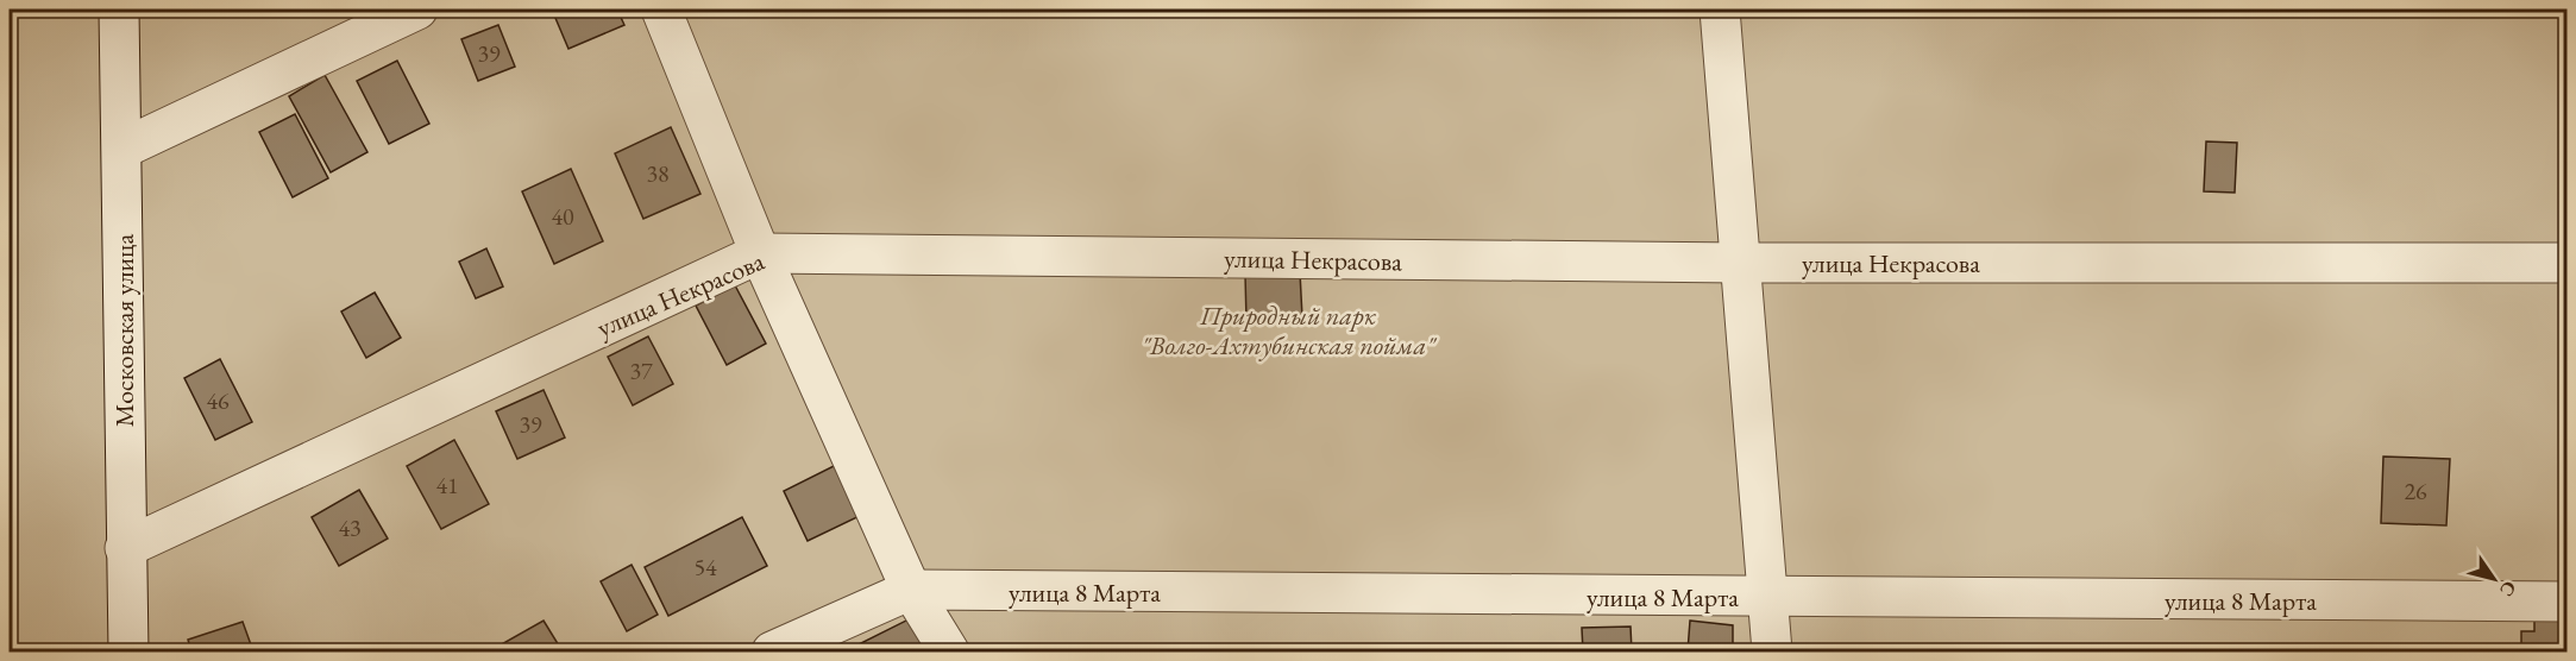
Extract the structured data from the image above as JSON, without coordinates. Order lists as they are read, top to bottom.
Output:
{
  "streets": {
    "street": ["улица Некрасова", "Московская улица", "улица 8 Марта"]
  },
  "crossings": [
    ["улица Некрасова", "Московская улица"]
  ],
  "parks": ["Природный парк \"Волго-Ахтубинская пойма\""],
  "house_numbers": [
    "39",
    "38",
    "40",
    "37",
    "46",
    "39",
    "41",
    "26",
    "43",
    "54"
  ],
  "north": "bottom right"
}
